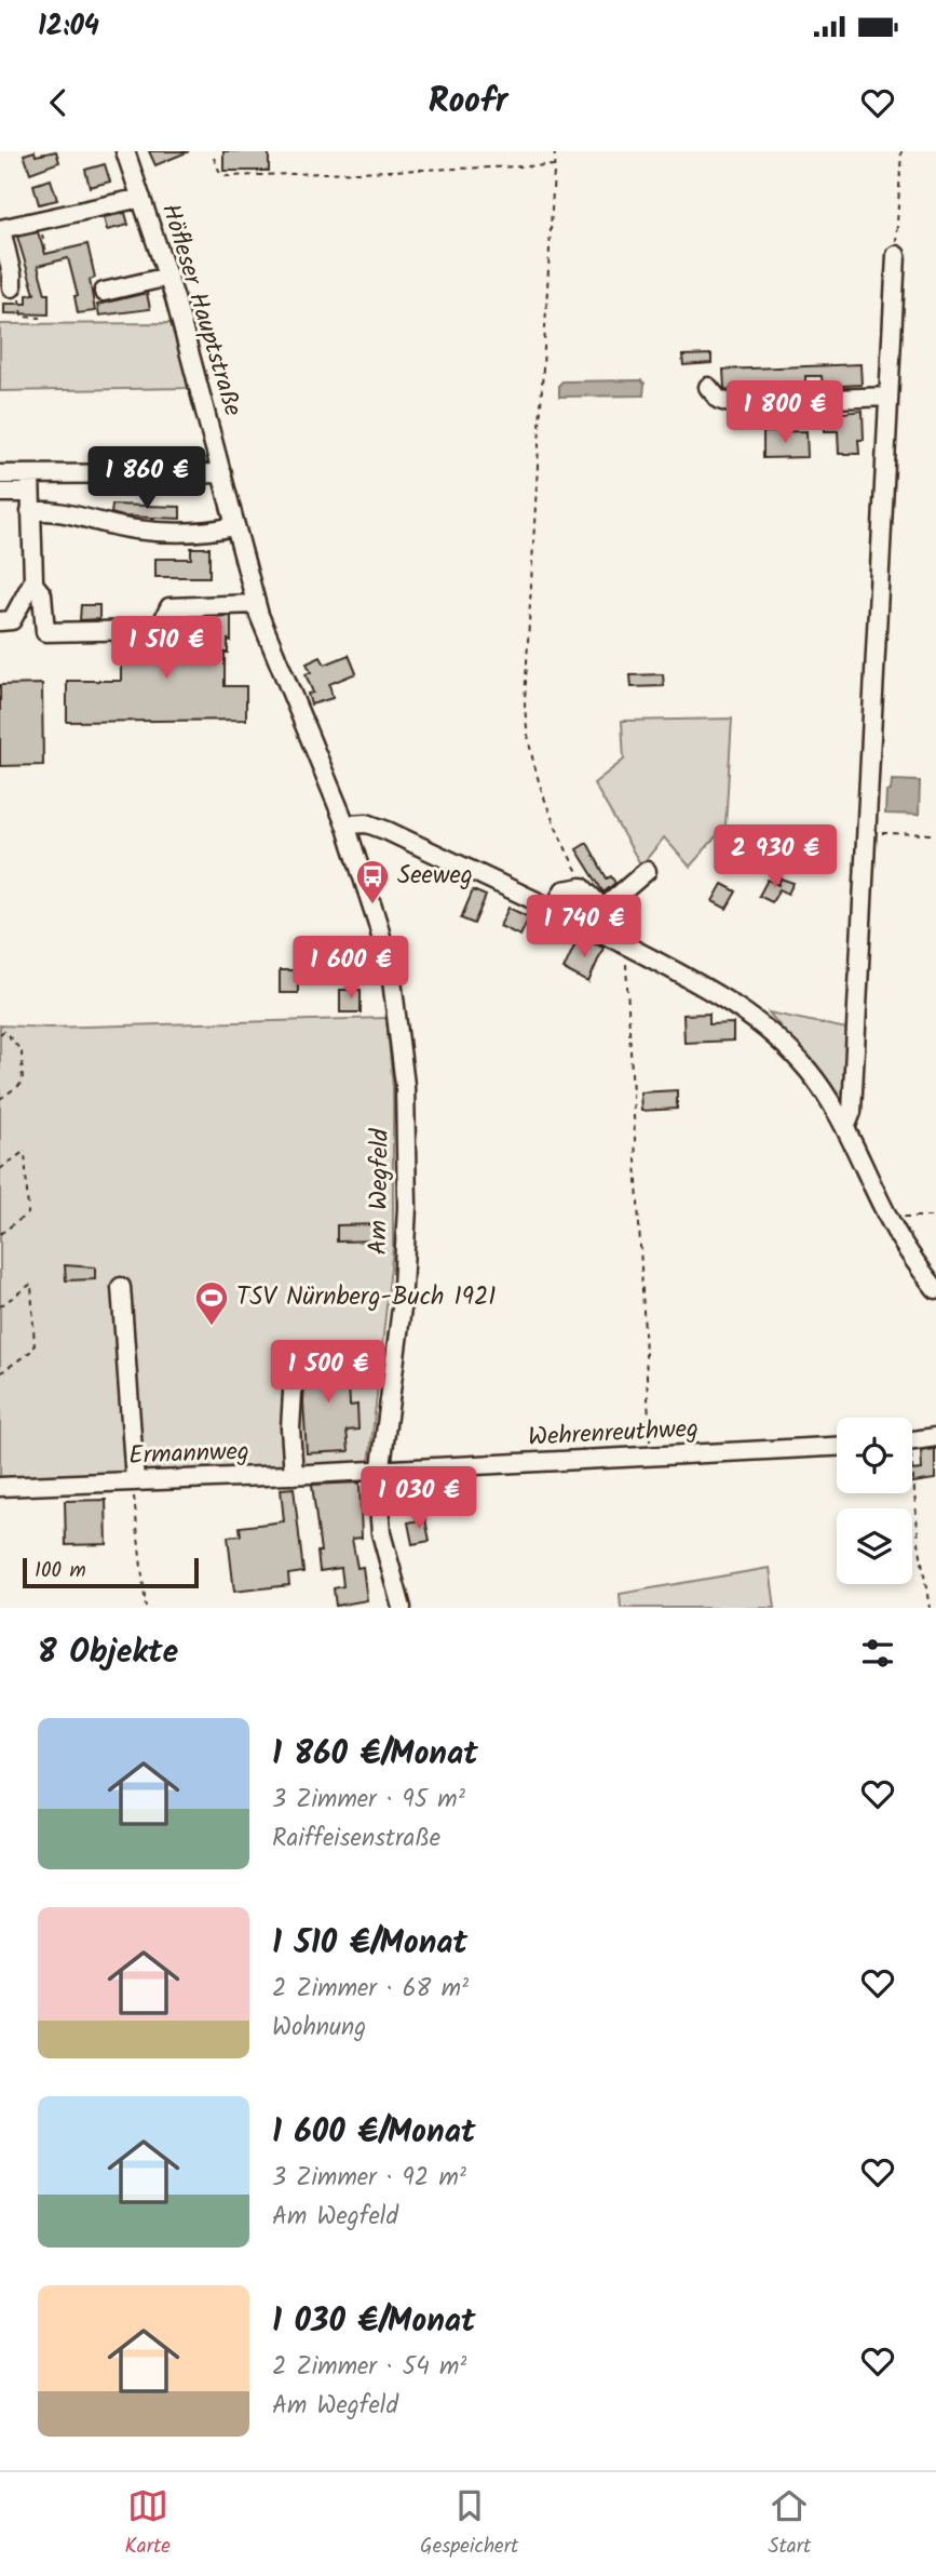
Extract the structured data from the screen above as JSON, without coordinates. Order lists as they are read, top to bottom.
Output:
{
  "streets": {
    "street": [
      "Höfleser Hauptstraße",
      "Am Wegfeld",
      "Wehrenreuthweg",
      "Ermannweg"
    ]
  },
  "crossings": [
    ["Höfleser Hauptstraße", "Am Wegfeld"],
    ["Am Wegfeld", "Wehrenreuthweg"],
    ["Am Wegfeld", "Ermannweg"],
    ["Wehrenreuthweg", "Ermannweg"]
  ],
  "places": {
    "bus stop": ["Seeweg"],
    "sports": ["TSV Nürnberg-Buch 1921"]
  },
  "scale_bar": "100 m",
  "page": {
    "status": "12:04",
    "header": "Roofr",
    "price": [
      "1 800 €",
      "1 860 €",
      "1 510 €",
      "2 930 €",
      "1 740 €",
      "1 600 €",
      "1 500 €",
      "1 030 €"
    ],
    "scale": "100 m",
    "heading": "8 Objekte",
    "list": [
      {
        "name": "1 860 €/Monat",
        "note": "3 Zimmer · 95 m² · Raiffeisenstraße"
      },
      {
        "name": "1 510 €/Monat",
        "note": "2 Zimmer · 68 m² · Wohnung"
      },
      {
        "name": "1 600 €/Monat",
        "note": "3 Zimmer · 92 m² · Am Wegfeld"
      },
      {
        "name": "1 030 €/Monat",
        "note": "2 Zimmer · 54 m² · Am Wegfeld"
      }
    ],
    "tabs": ["Karte", "Gespeichert", "Start"]
  }
}
